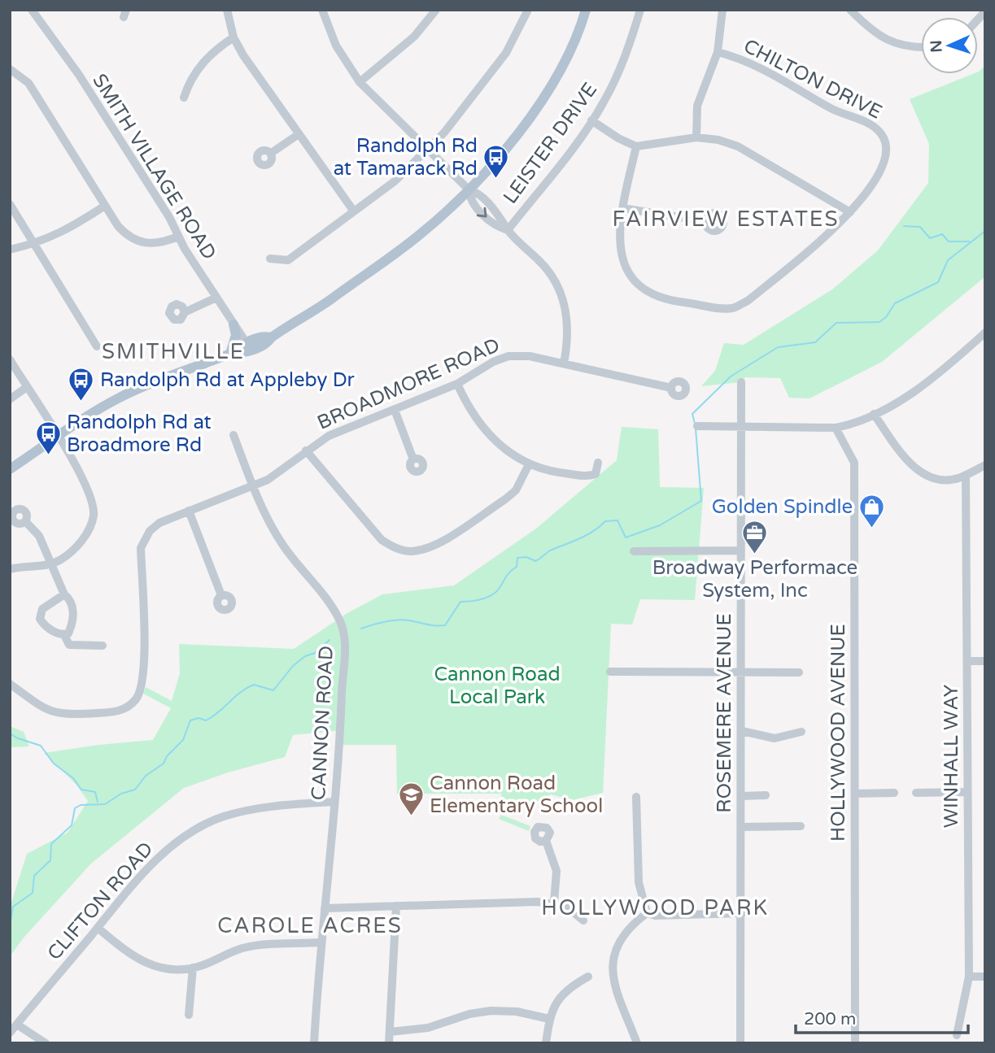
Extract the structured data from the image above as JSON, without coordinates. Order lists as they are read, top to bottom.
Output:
{
  "streets": {
    "street": [
      "CHILTON DRIVE",
      "LEISTER DRIVE",
      "SMITH VILLAGE ROAD",
      "BROADMORE ROAD",
      "ROSEMERE AVENUE",
      "CANNON ROAD",
      "HOLLYWOOD AVENUE",
      "WINHALL WAY",
      "CLIFTON ROAD"
    ]
  },
  "crossings": [
    ["BROADMORE ROAD", "CANNON ROAD"],
    ["CANNON ROAD", "CLIFTON ROAD"]
  ],
  "districts": [
    "FAIRVIEW ESTATES",
    "SMITHVILLE",
    "HOLLYWOOD PARK",
    "CAROLE ACRES"
  ],
  "parks": ["Cannon Road Local Park"],
  "places": {
    "bus stop": ["Randolph Rd at Tamarack Rd", "Randolph Rd at Appleby Dr", "Randolph Rd at Broadmore Rd"],
    "shop": ["Golden Spindle"],
    "office": ["Broadway Performace System, Inc"],
    "school or university": ["Cannon Road Elementary School"]
  },
  "scale_bar": "200 m",
  "north": "left"
}
